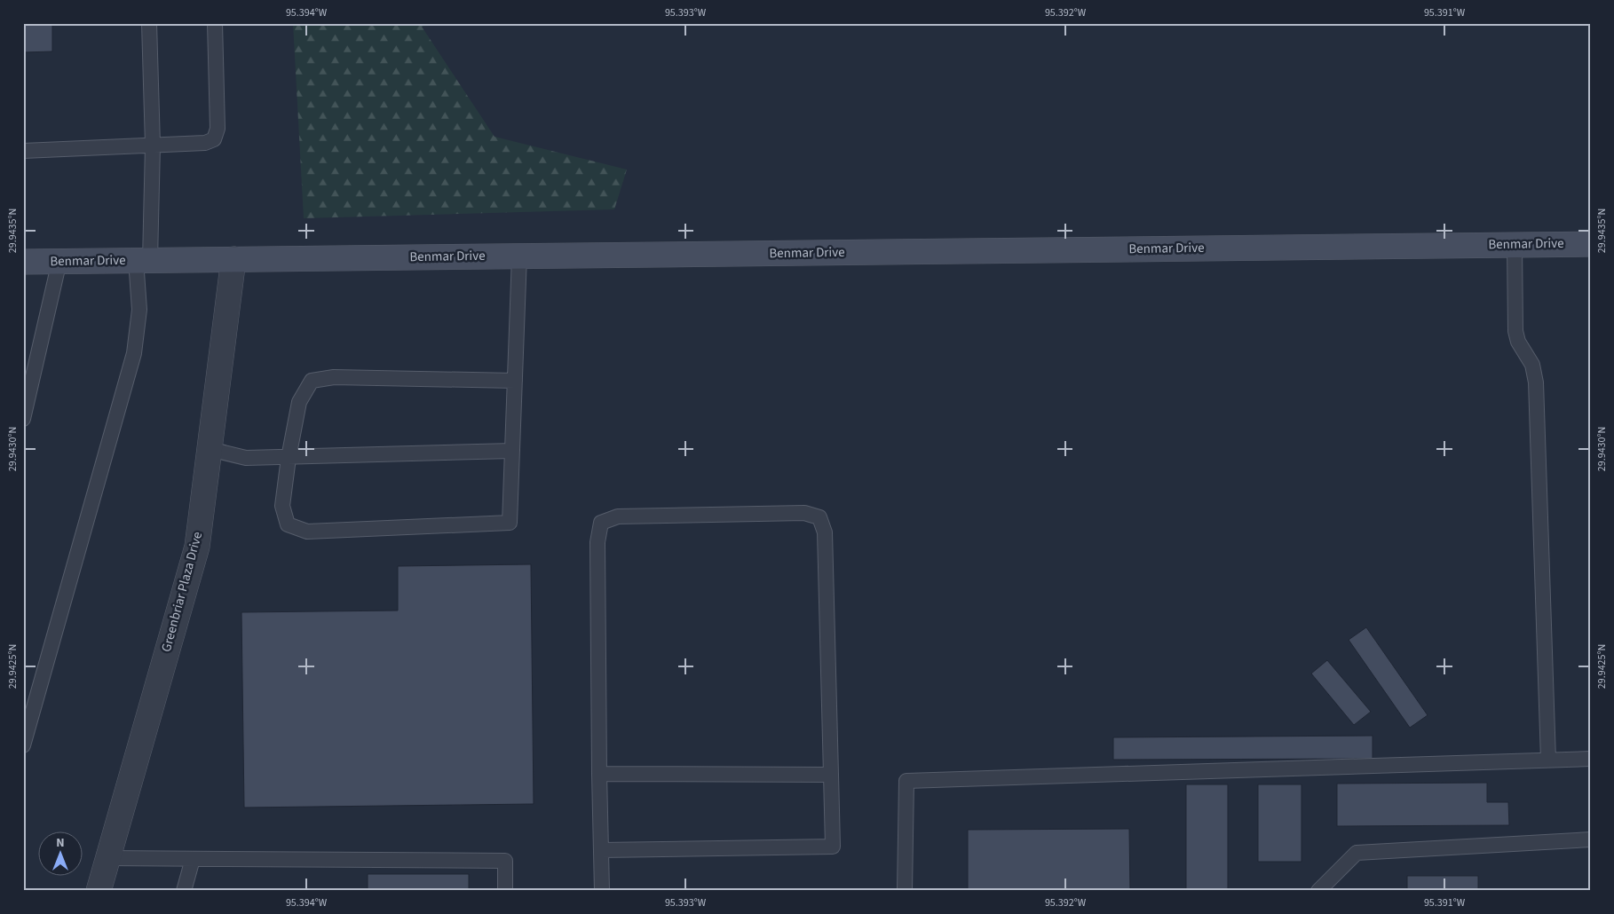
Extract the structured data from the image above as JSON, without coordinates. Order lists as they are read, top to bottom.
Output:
{
  "streets": {
    "street": ["Benmar Drive", "Greenbriar Plaza Drive"]
  },
  "crossings": [
    ["Benmar Drive", "Greenbriar Plaza Drive"]
  ],
  "north": "top",
  "coordinates": [
    "95.394°W",
    "95.393°W",
    "95.392°W",
    "95.391°W",
    "29.9435°N",
    "29.9430°N",
    "29.9425°N"
  ]
}
